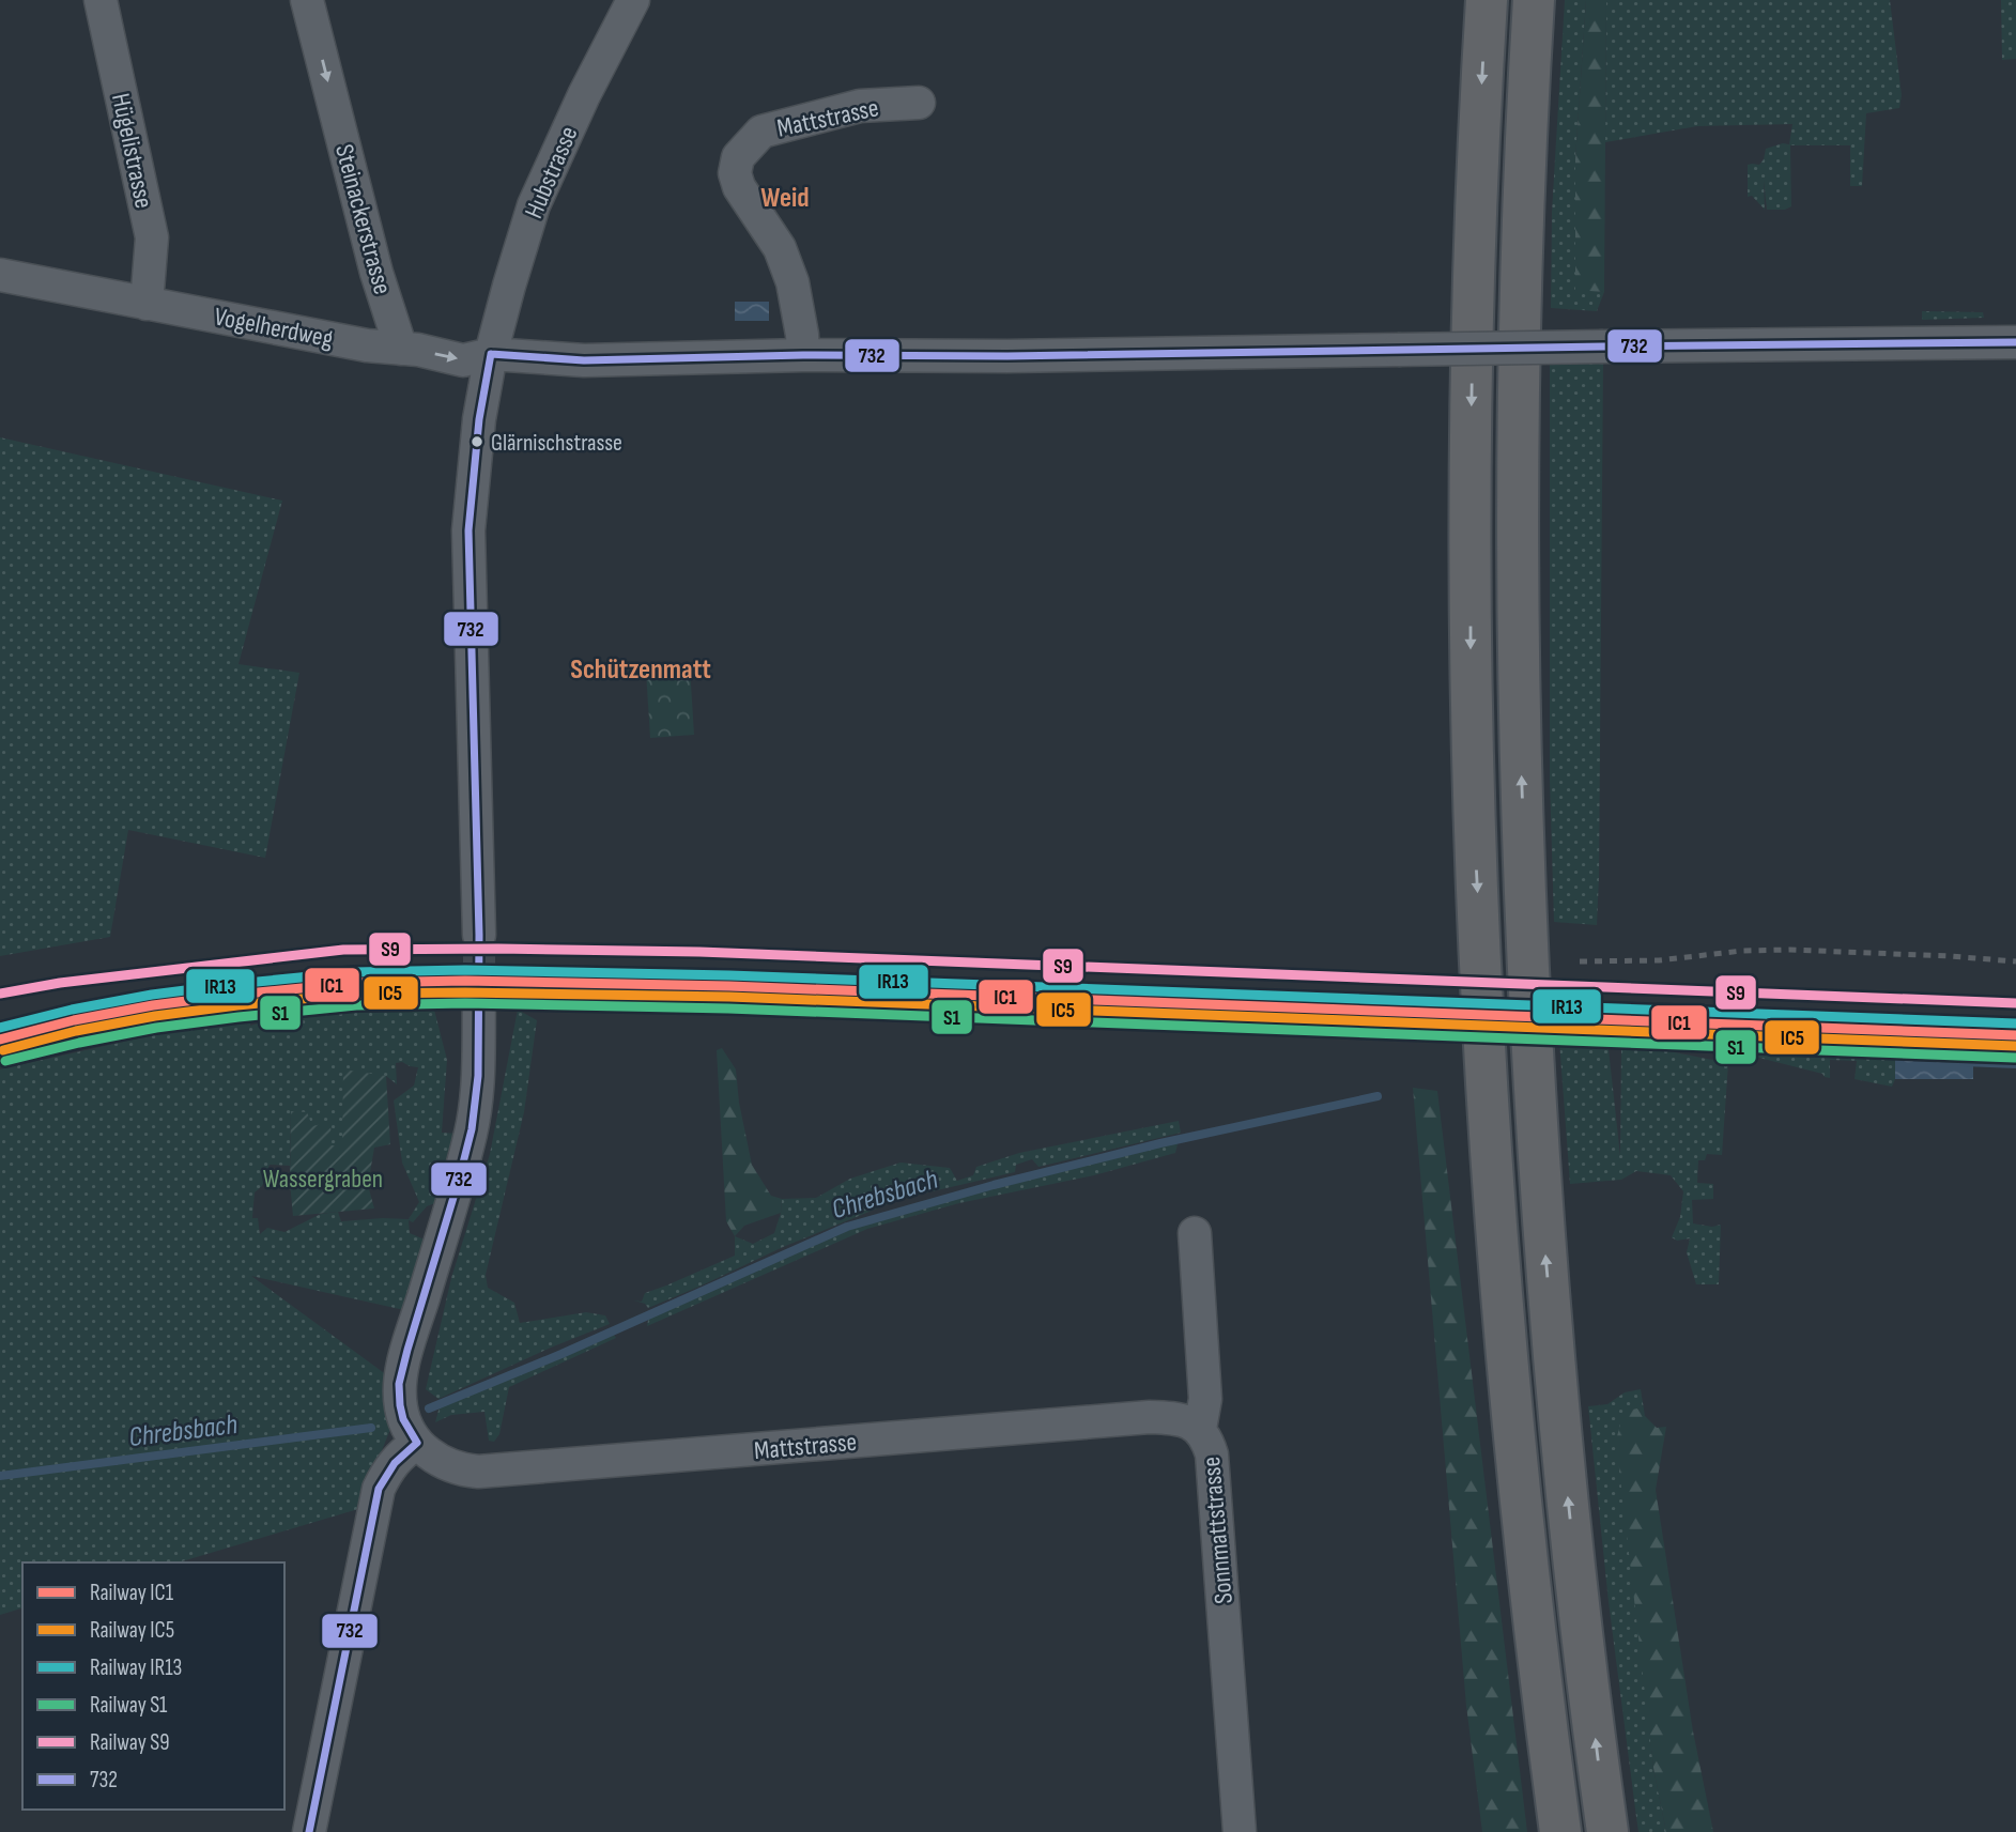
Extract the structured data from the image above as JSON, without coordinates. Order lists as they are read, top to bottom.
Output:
{
  "streets": {
    "street": [
      "Mattstrasse",
      "Hügelistrasse",
      "Hubstrasse",
      "Steinackerstrasse",
      "Vogelherdweg",
      "Sonnmattstrasse"
    ]
  },
  "crossings": [
    ["Mattstrasse", "Sonnmattstrasse"],
    ["Hügelistrasse", "Vogelherdweg"],
    ["Steinackerstrasse", "Vogelherdweg"]
  ],
  "one_way": ["Steinackerstrasse"],
  "districts": ["Weid", "Schützenmatt"],
  "water": ["Chrebsbach"],
  "parks": ["Wassergraben"],
  "places": ["Glärnischstrasse"],
  "lines": [
    "transit line 732",
    "rail line S9",
    "rail line IR13",
    "rail line IC1",
    "rail line IC5",
    "rail line S1"
  ],
  "legend": [
    "Railway IC1",
    "Railway IC5",
    "Railway IR13",
    "Railway S1",
    "Railway S9",
    "732"
  ]
}
